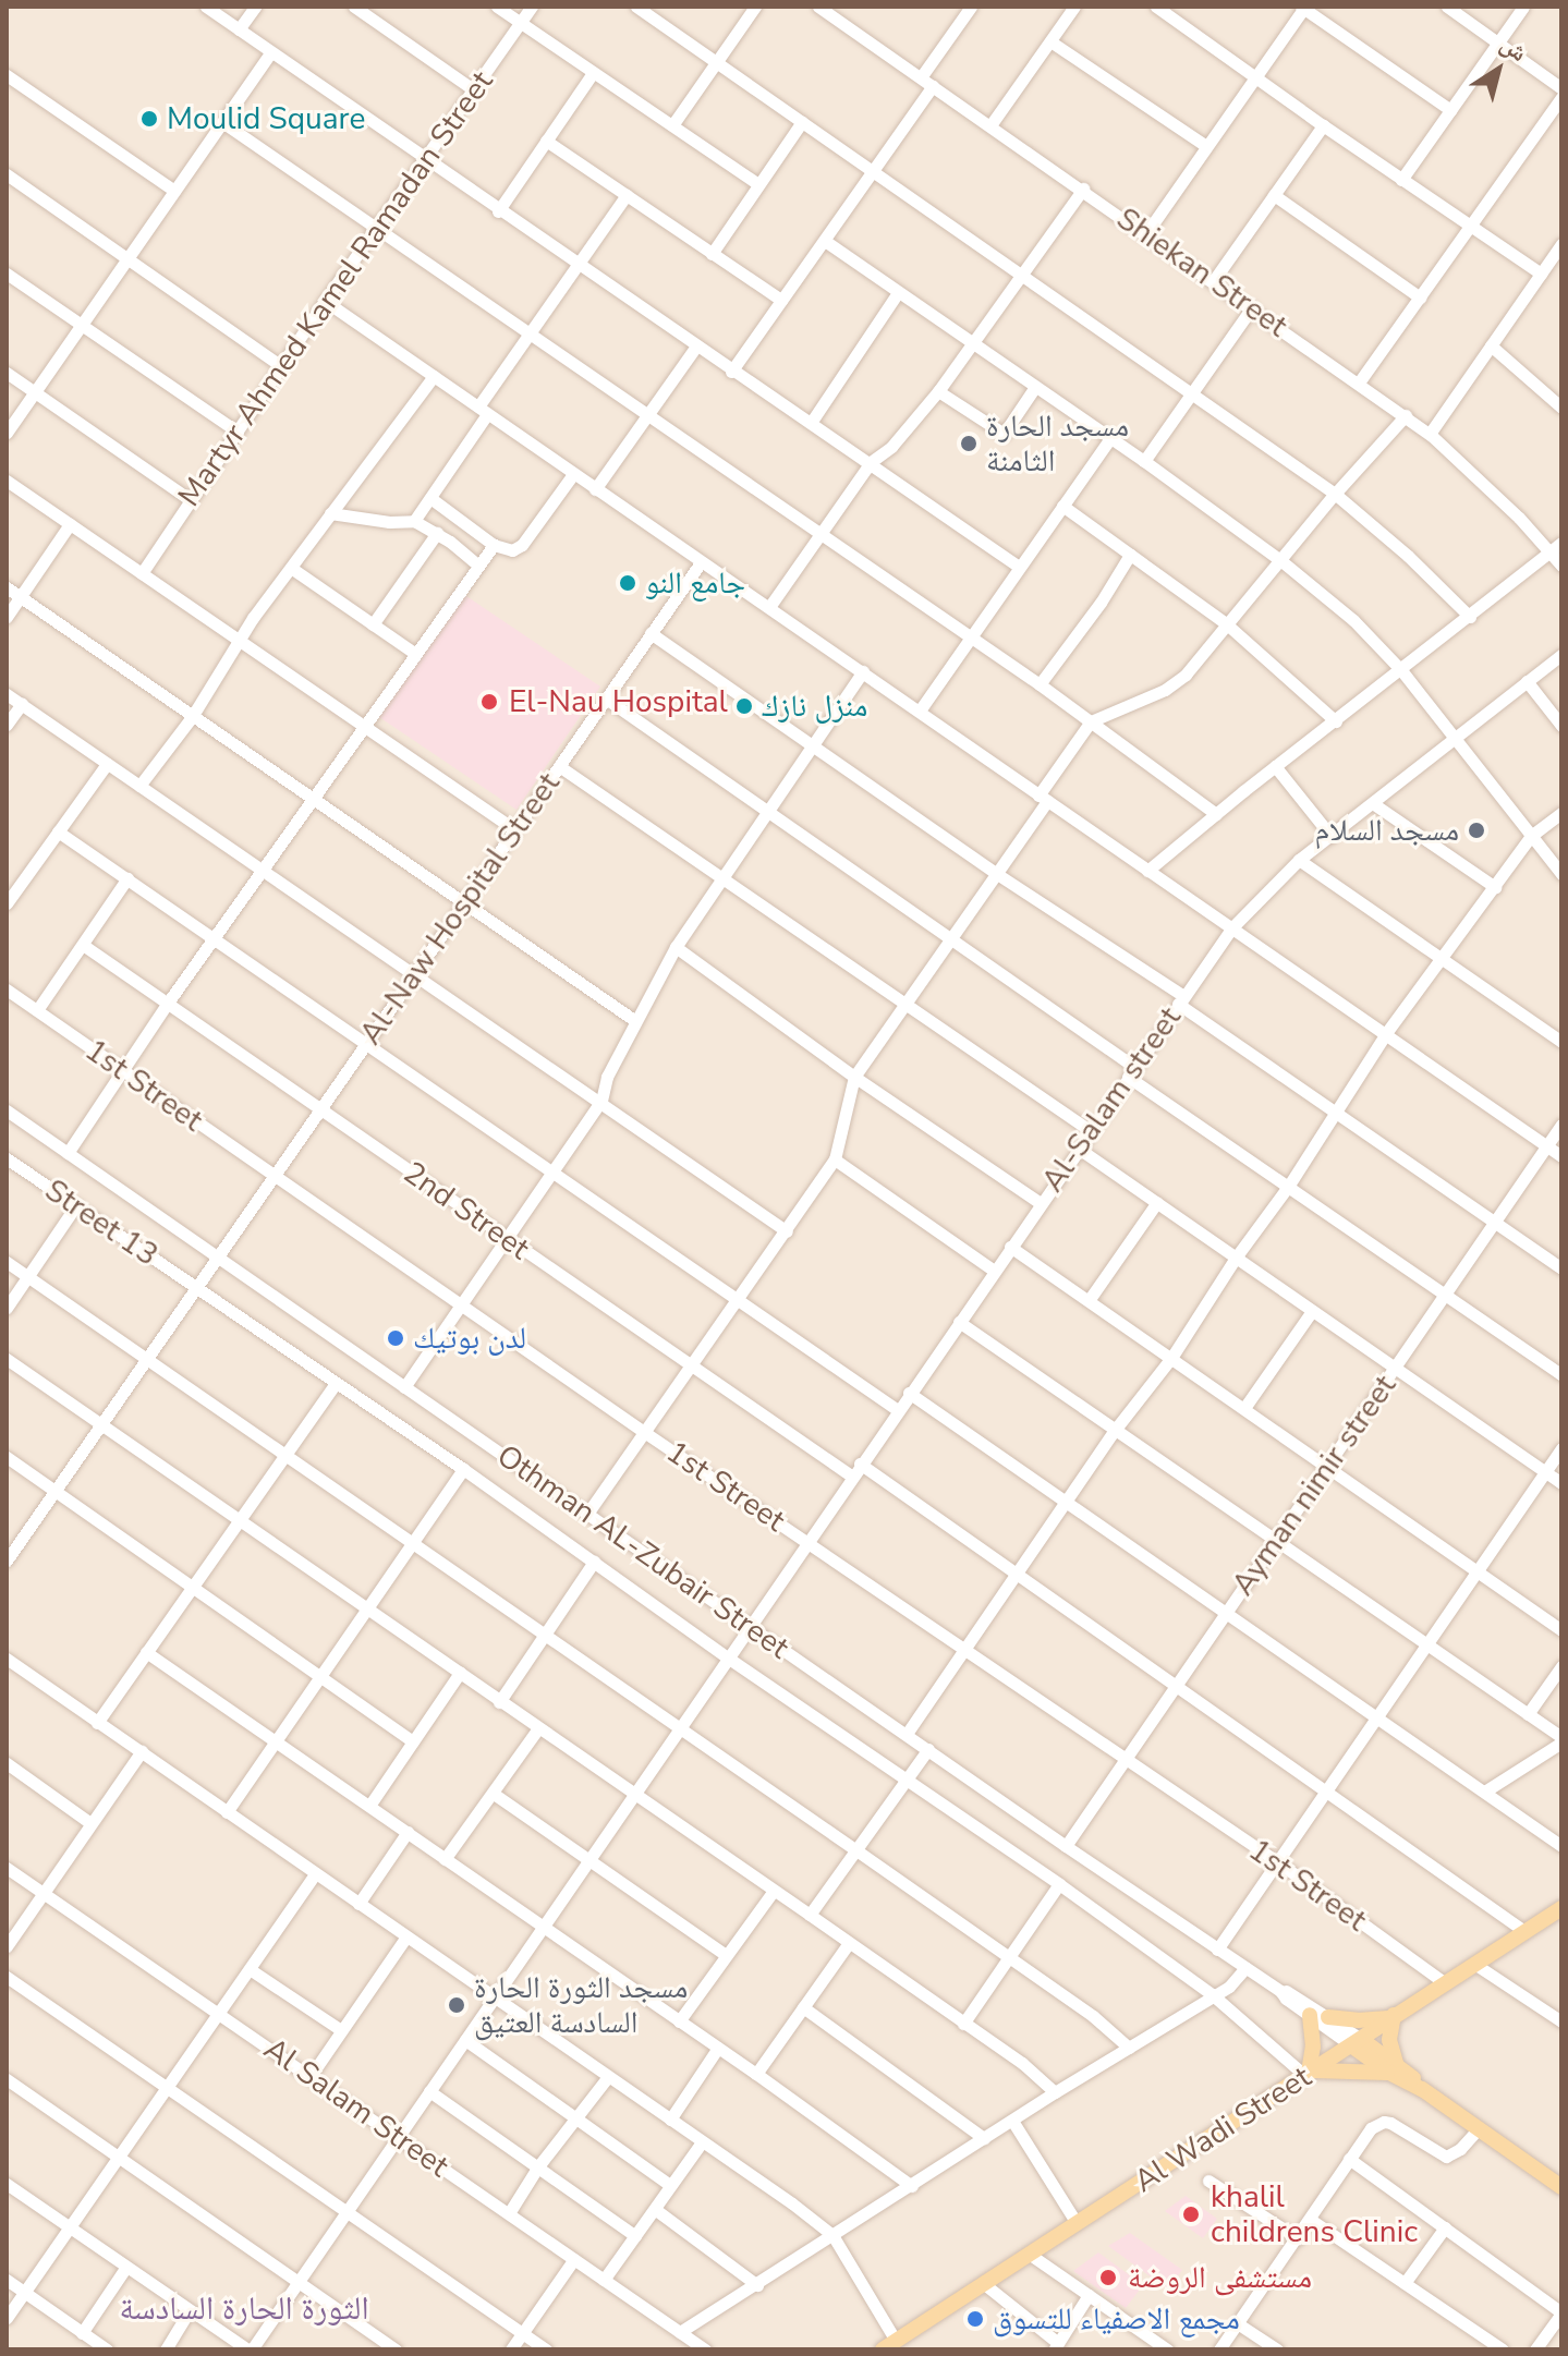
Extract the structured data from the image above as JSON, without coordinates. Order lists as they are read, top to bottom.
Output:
{
  "streets": {
    "main road": ["Al Wadi Street"],
    "street": [
      "Shiekan Street",
      "Martyr Ahmed Kamel Ramadan Street",
      "Al-Naw Hospital Street",
      "1st Street",
      "Al-Salam street",
      "2nd Street",
      "Street 13",
      "Ayman nimir street",
      "Othman AL-Zubair Street",
      "Al Salam Street"
    ]
  },
  "crossings": [
    ["Al-Naw Hospital Street", "1st Street"],
    ["Al-Naw Hospital Street", "2nd Street"],
    ["Al-Naw Hospital Street", "Street 13"],
    ["Al-Naw Hospital Street", "Othman AL-Zubair Street"],
    ["1st Street", "Al-Salam street"],
    ["1st Street", "Ayman nimir street"],
    ["1st Street", "Al Wadi Street"],
    ["Al-Salam street", "2nd Street"],
    ["Al-Salam street", "Street 13"],
    ["Al-Salam street", "Othman AL-Zubair Street"],
    ["Al-Salam street", "Al Salam Street"],
    ["Street 13", "Al Wadi Street"],
    ["Ayman nimir street", "Othman AL-Zubair Street"]
  ],
  "districts": ["الثورة الحارة السادسة"],
  "places": [
    "Moulid Square",
    "مسجد الحارة الثامنة",
    "جامع النو",
    "El-Nau Hospital",
    "منزل نازك",
    "مسجد السلام",
    "لدن بوتيك",
    "مسجد الثورة الحارة السادسة العتيق",
    "khalil childrens Clinic",
    "مستشفى الروضة",
    "مجمع الاصفياء للتسوق"
  ],
  "north": "top right"
}
